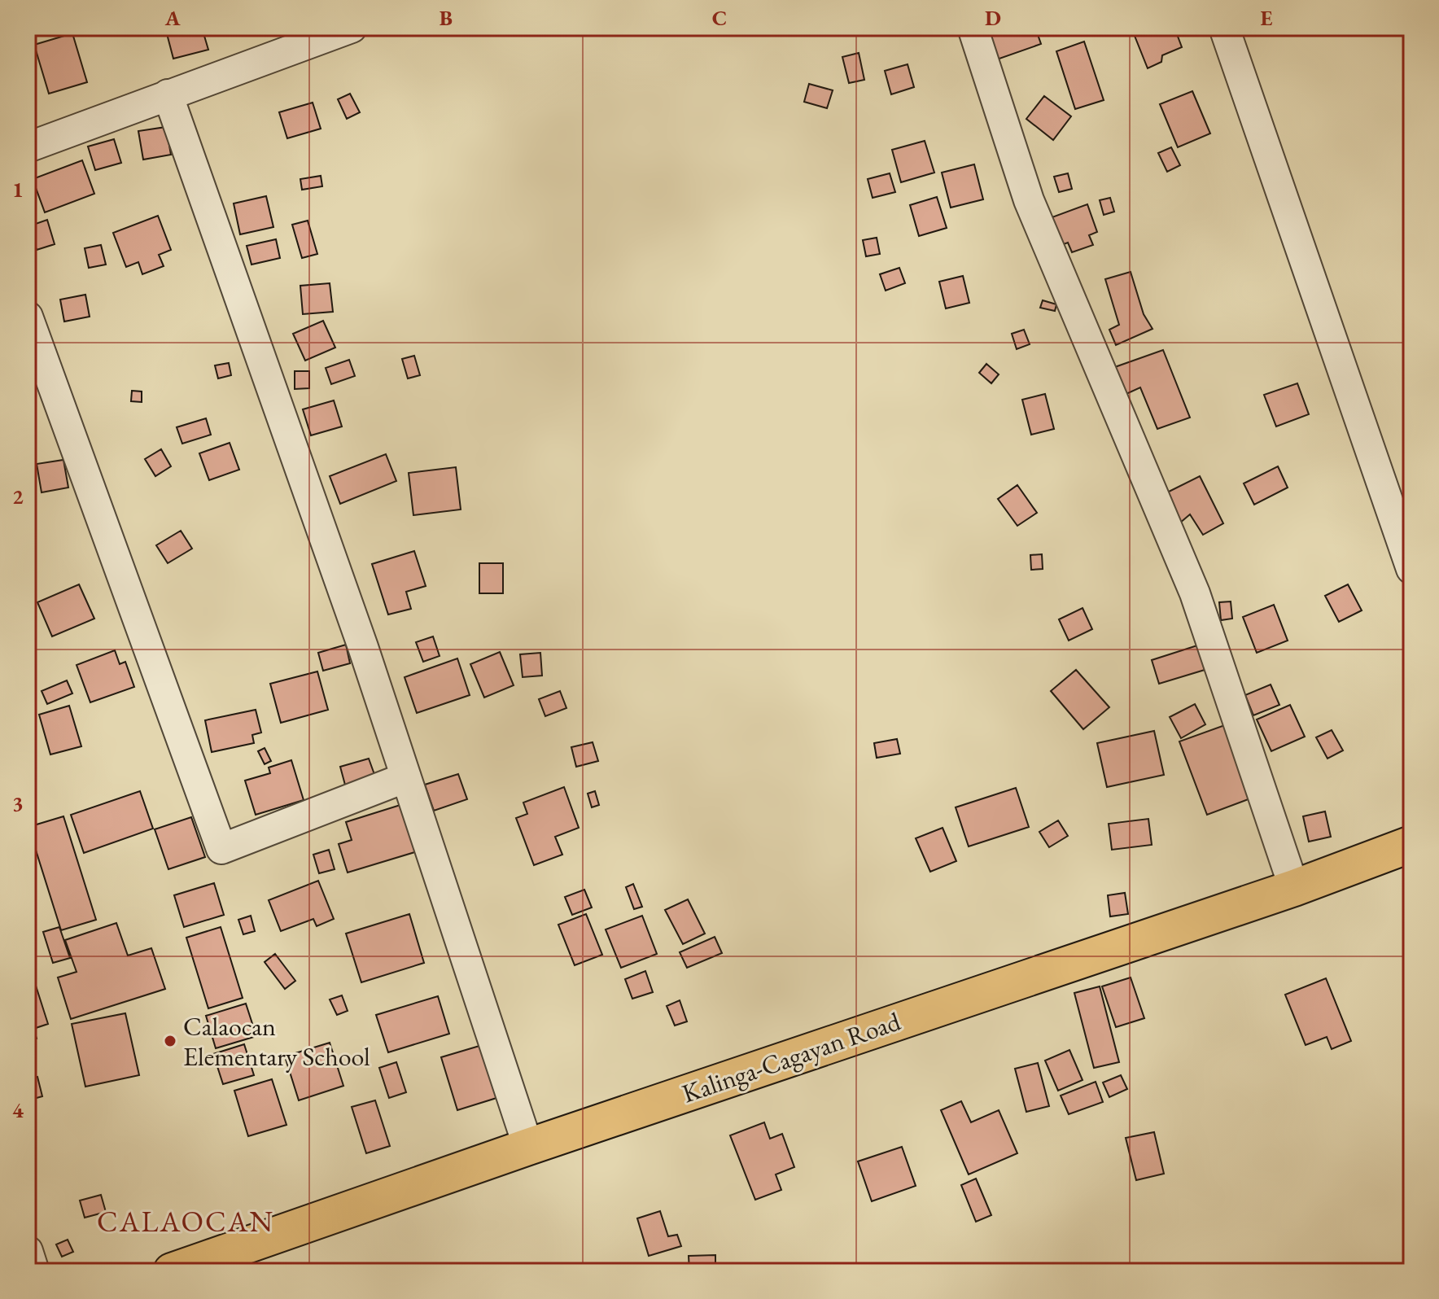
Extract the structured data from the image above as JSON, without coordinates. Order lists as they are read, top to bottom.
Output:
{
  "streets": {
    "highway": ["Kalinga-Cagayan Road"]
  },
  "districts": ["CALAOCAN"],
  "places": ["Calaocan Elementary School"],
  "grid": {
    "columns": [
      "A",
      "B",
      "C",
      "D",
      "E"
    ],
    "rows": [
      "1",
      "2",
      "3",
      "4"
    ]
  }
}
